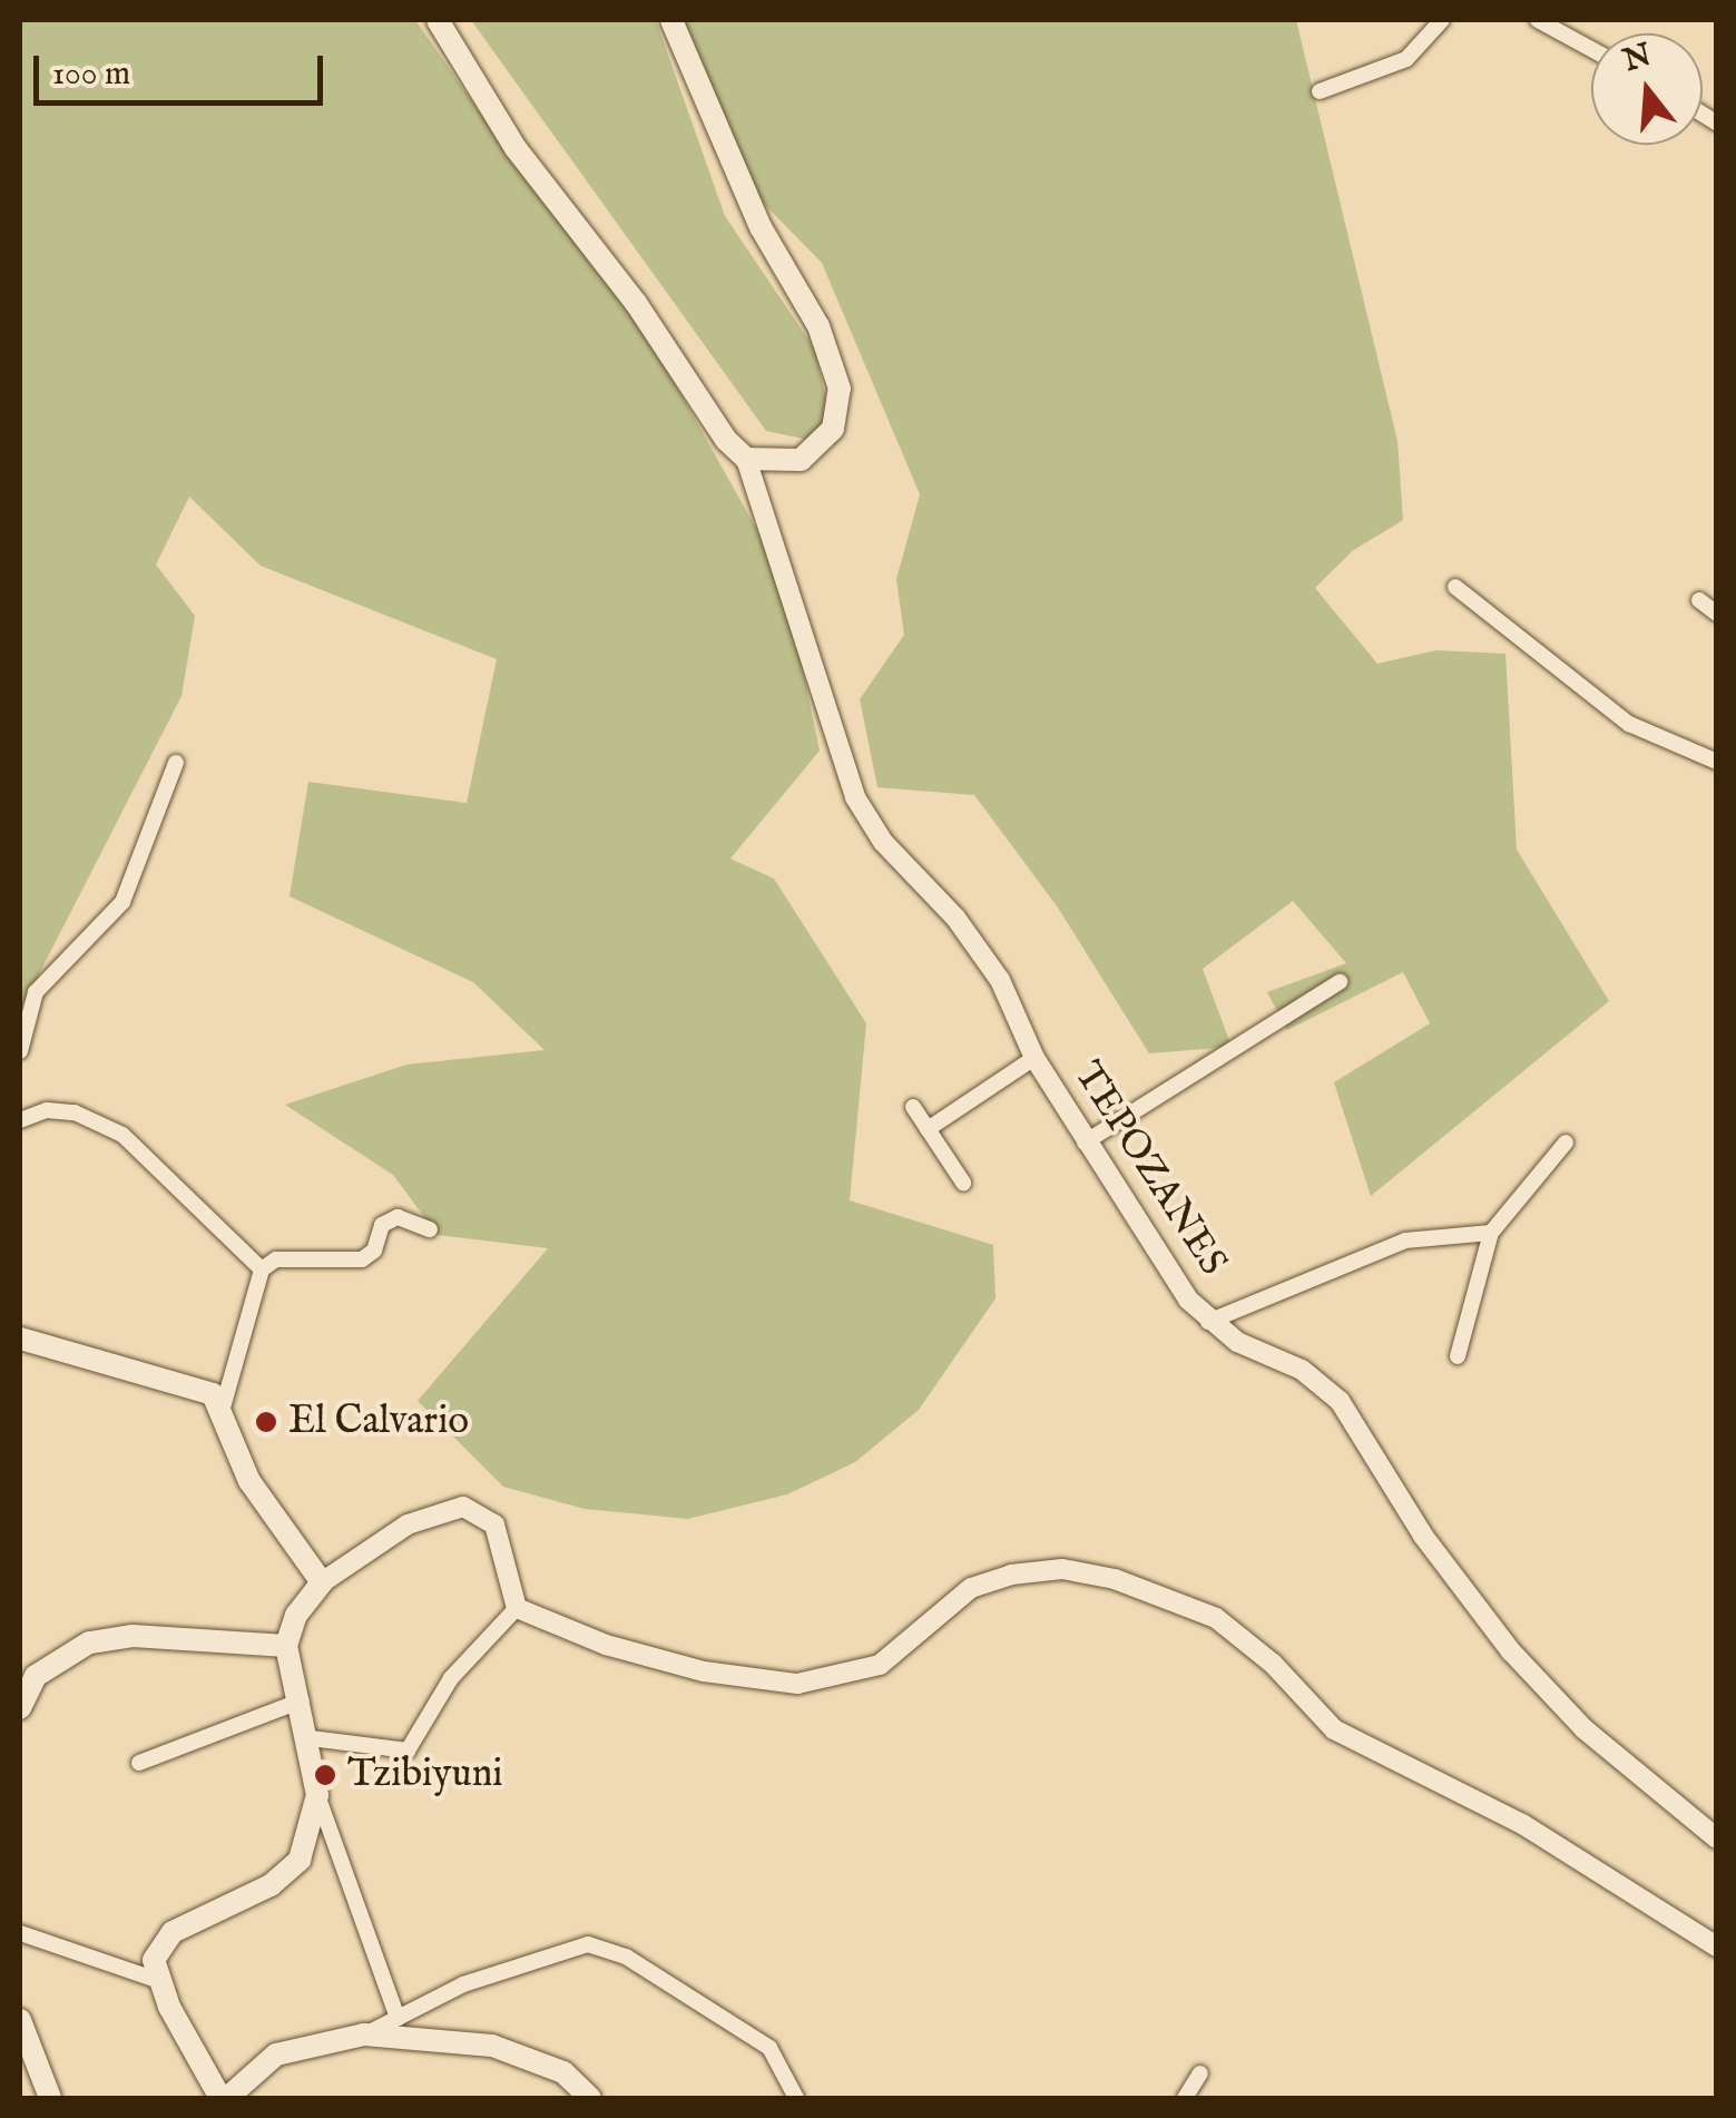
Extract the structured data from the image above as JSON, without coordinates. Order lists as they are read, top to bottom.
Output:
{
  "streets": {
    "street": ["TEPOZANES"]
  },
  "places": ["El Calvario", "Tzibiyuni"],
  "scale_bar": "100 m",
  "north": "top"
}
